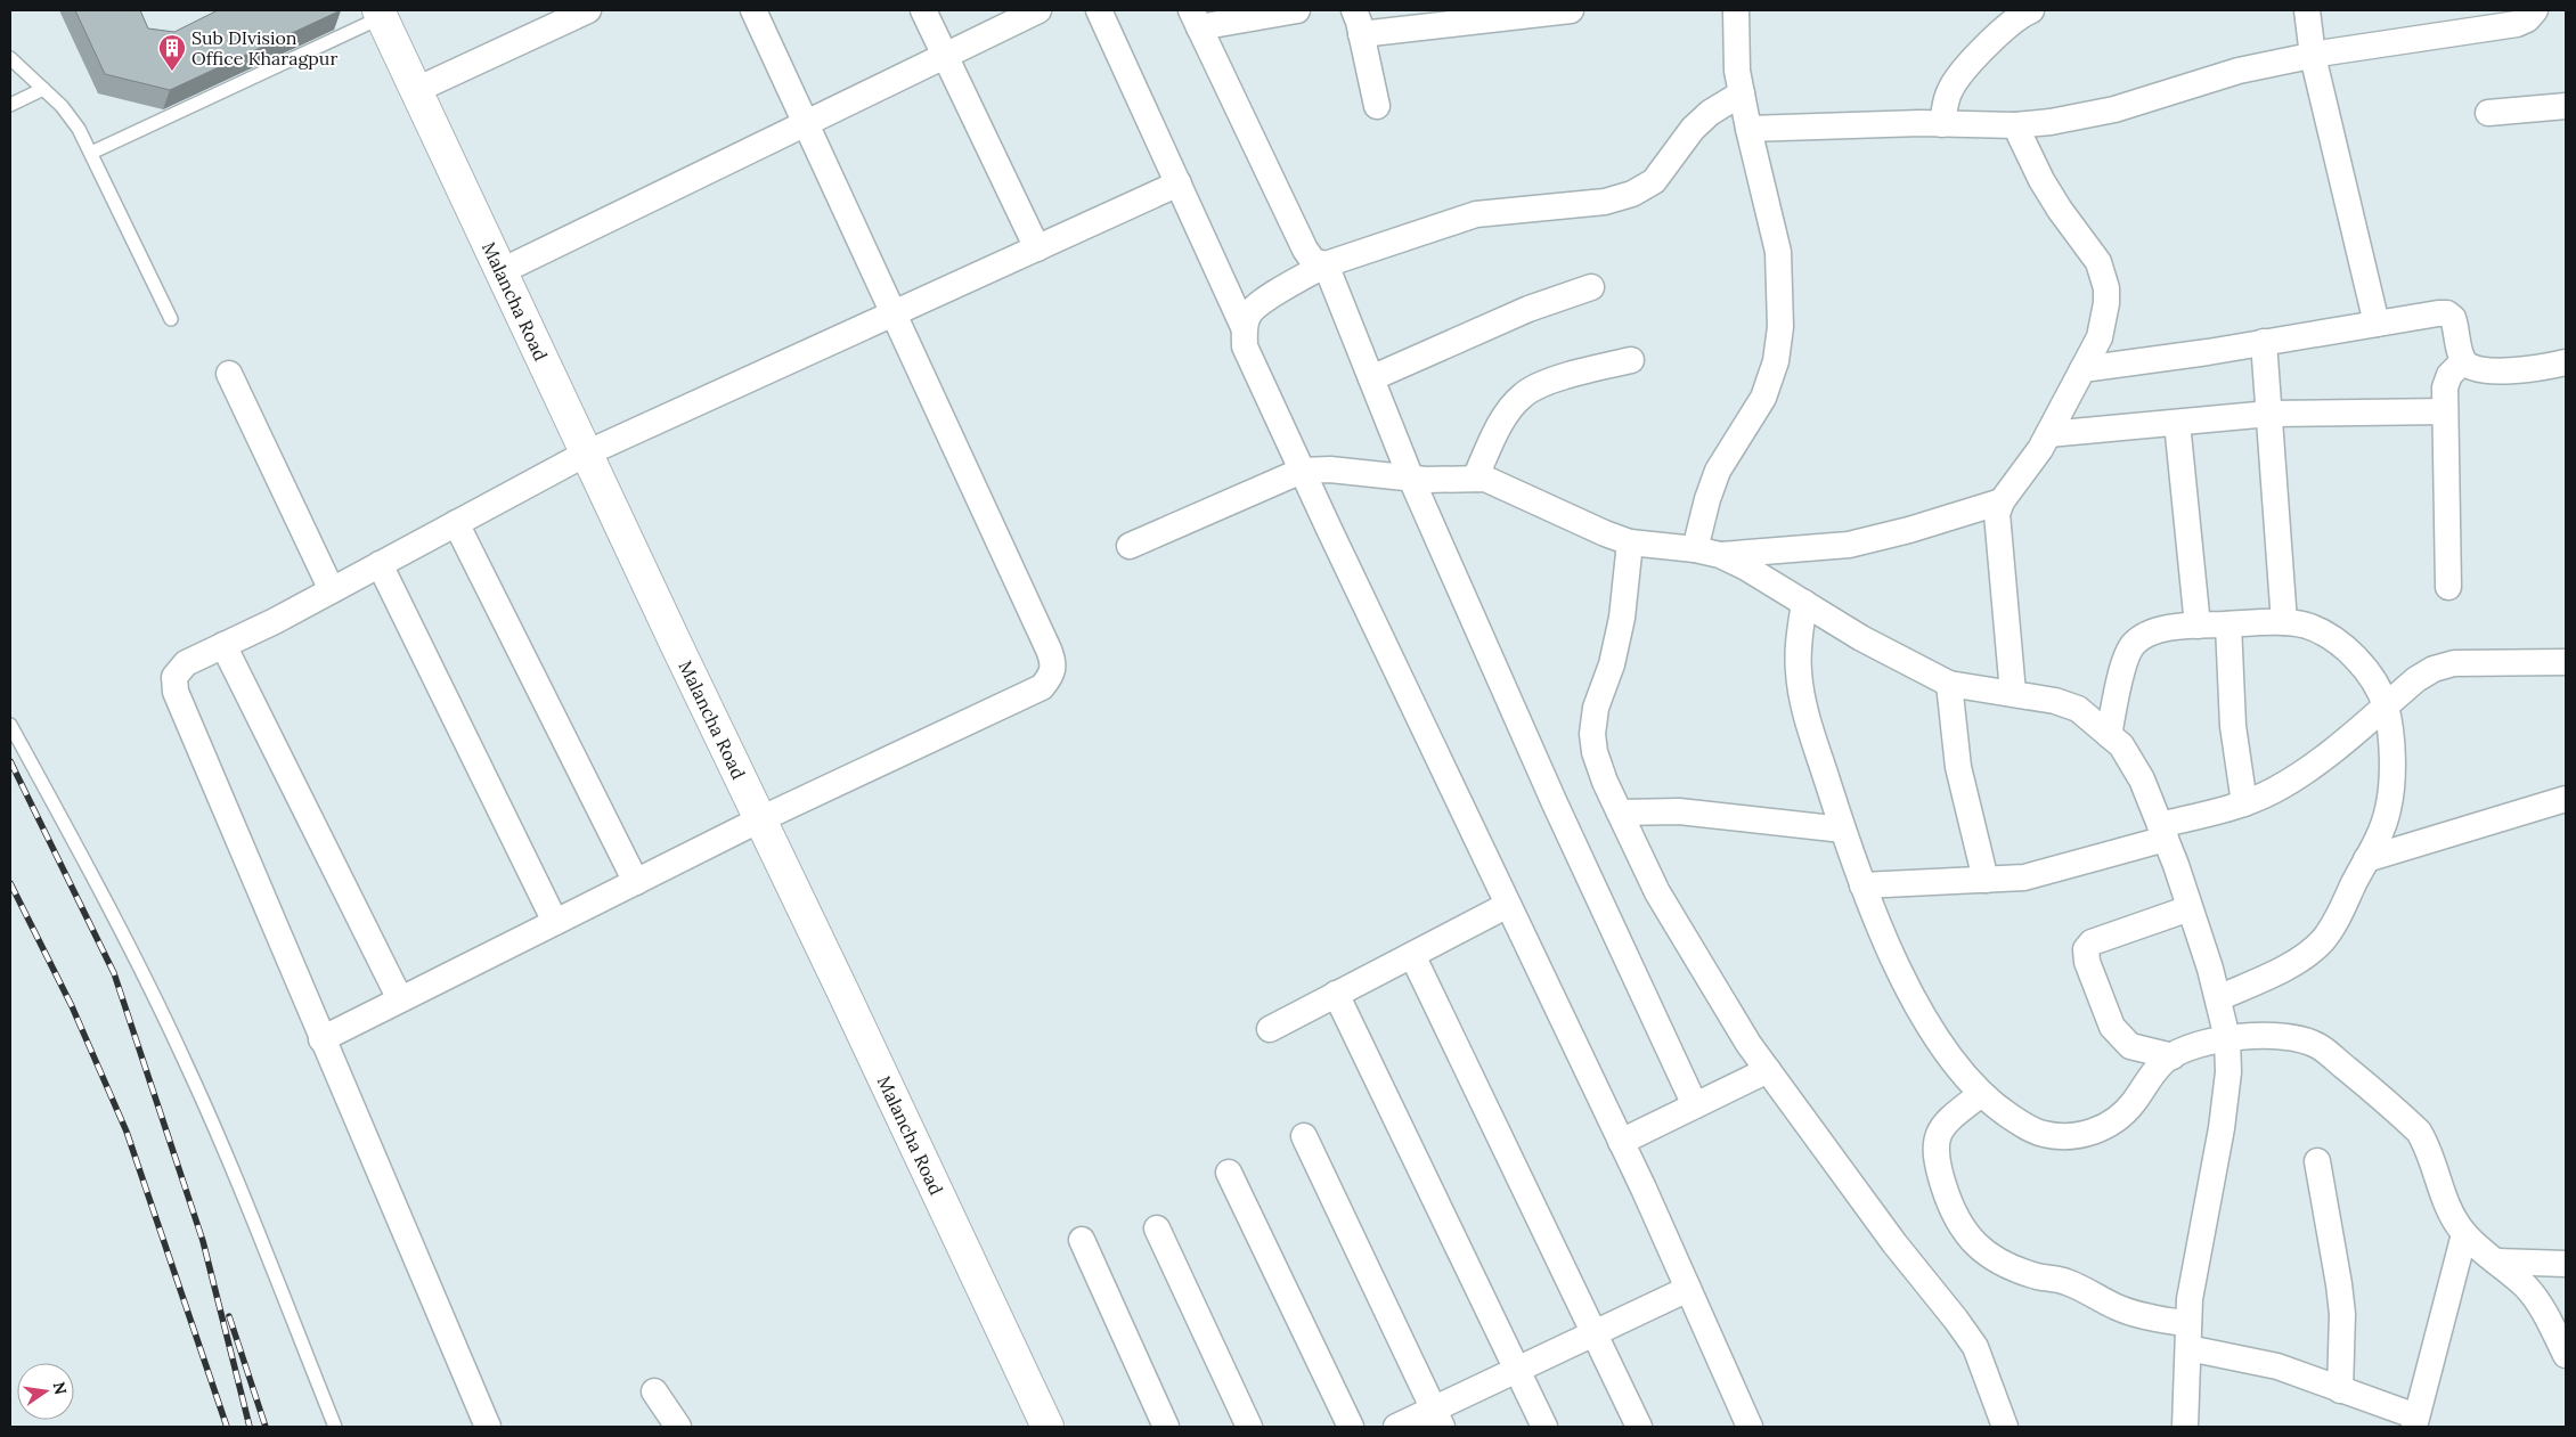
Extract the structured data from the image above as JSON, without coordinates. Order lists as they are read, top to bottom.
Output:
{
  "streets": {
    "main road": ["Malancha Road"]
  },
  "places": {
    "building": ["Sub DIvision Office Kharagpur"]
  },
  "north": "right"
}
